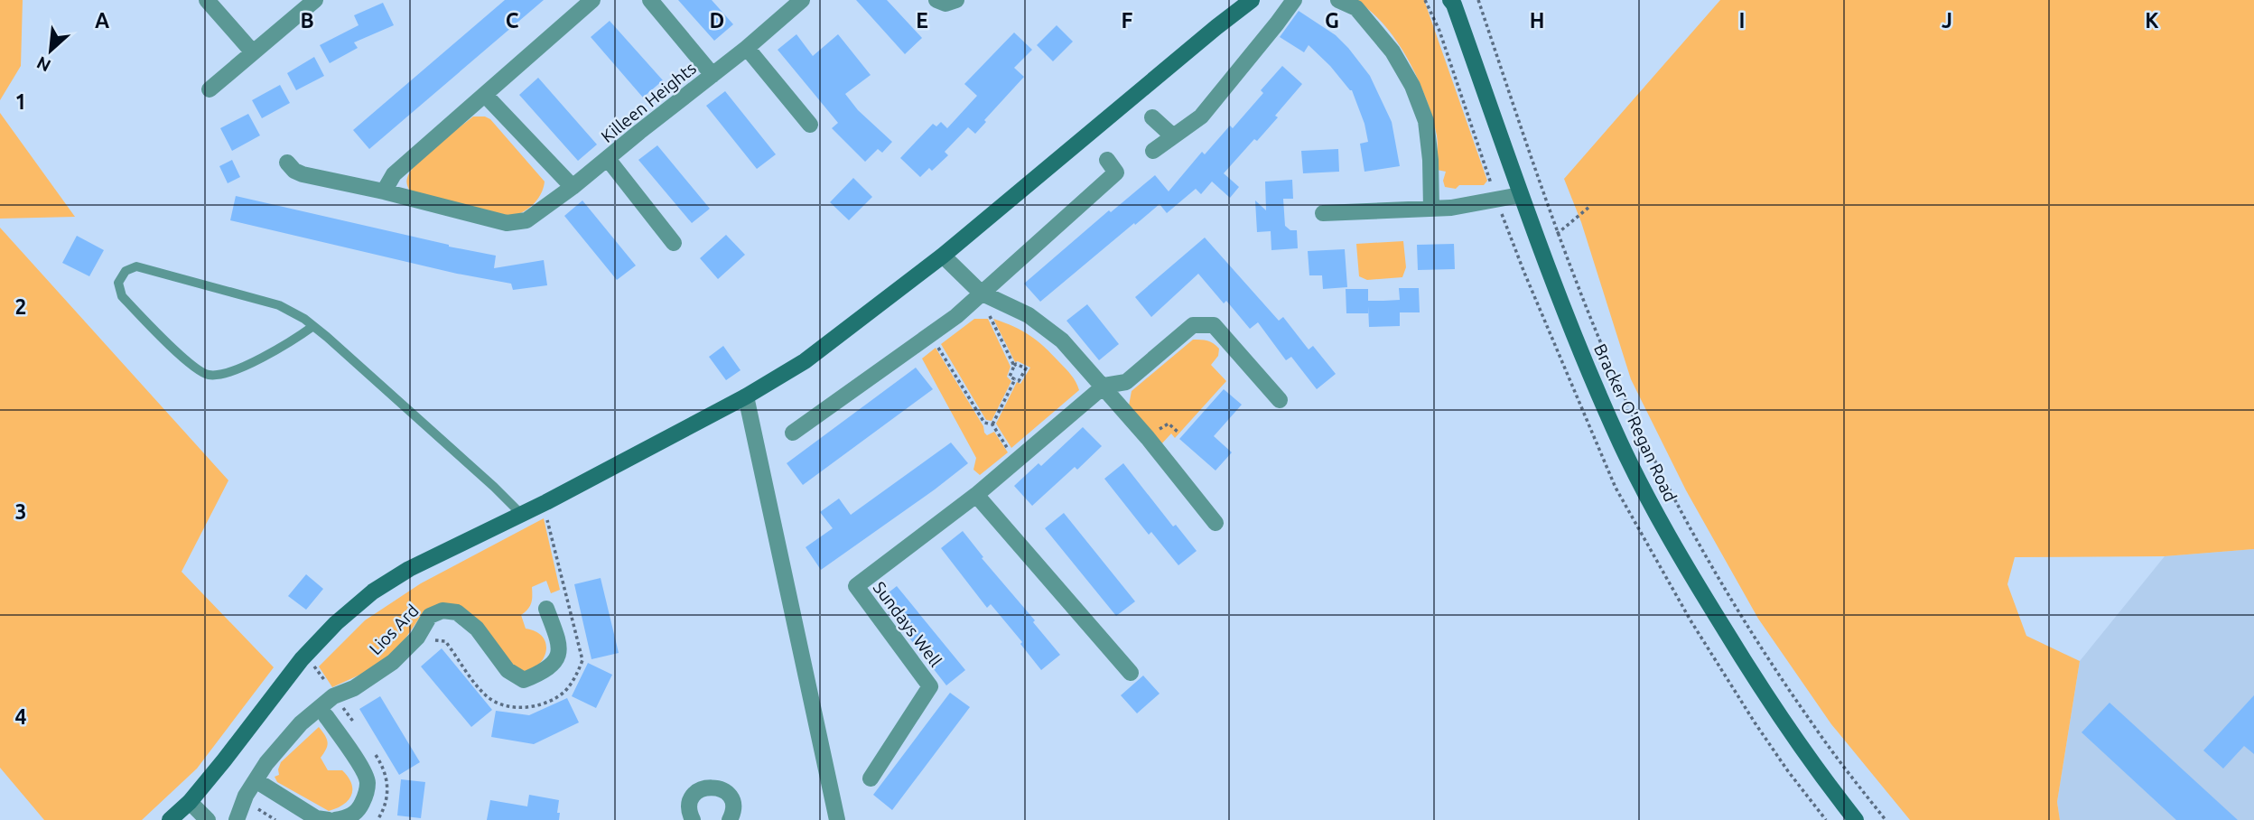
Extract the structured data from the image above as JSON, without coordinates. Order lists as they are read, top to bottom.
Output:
{
  "streets": {
    "main road": ["Bracker O'Regan Road"],
    "street": ["Killeen Heights", "Sundays Well", "Lios Ard"]
  },
  "north": "bottom left",
  "grid": {
    "columns": [
      "A",
      "B",
      "C",
      "D",
      "E",
      "F",
      "G",
      "H",
      "I",
      "J",
      "K"
    ],
    "rows": [
      "1",
      "2",
      "3",
      "4"
    ]
  }
}
